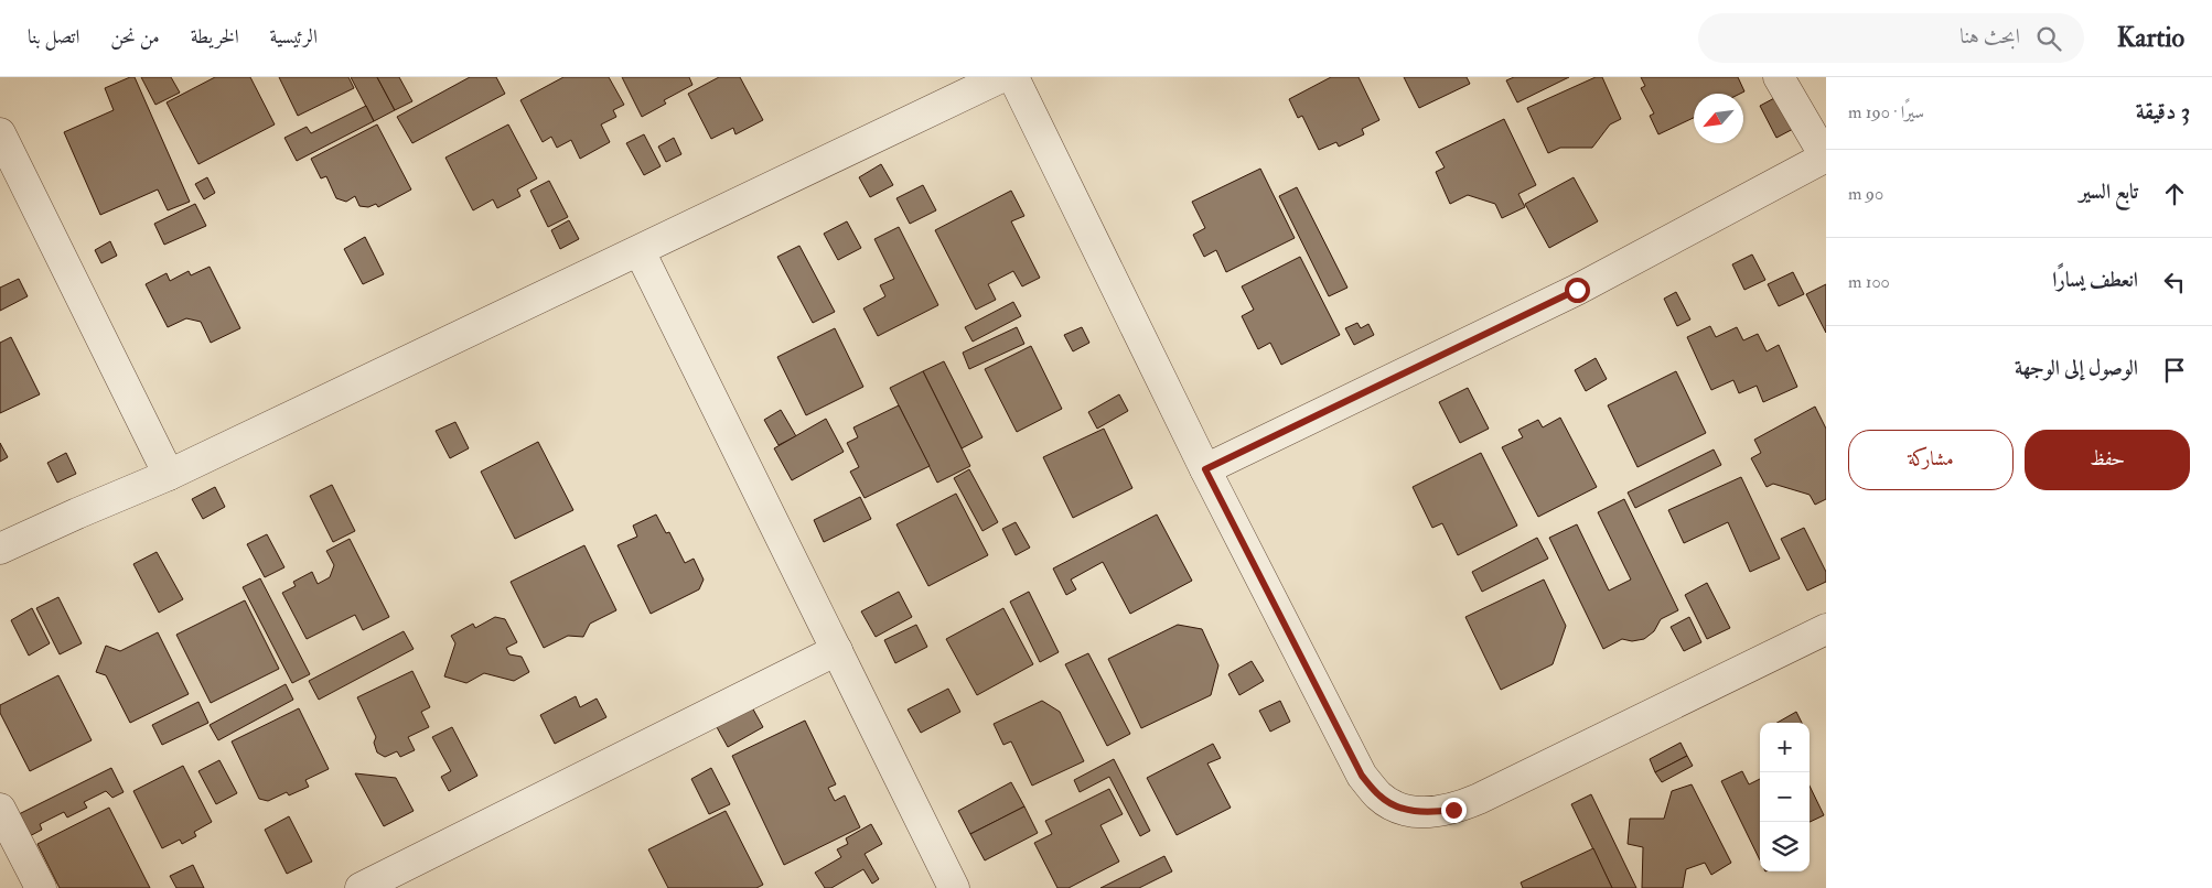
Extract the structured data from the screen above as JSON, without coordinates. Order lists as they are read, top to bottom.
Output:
{
  "north": "bottom left",
  "page": {
    "header": "Kartio",
    "search": "ابحث هنا",
    "nav": [
      "الرئيسية",
      "الخريطة",
      "من نحن",
      "اتصل بنا"
    ],
    "heading": ["3 دقيقة", "سيرًا · 190 m"],
    "list": [
      ["تابع السير", "90 m"],
      ["انعطف يسارًا", "100 m"],
      "الوصول إلى الوجهة"
    ],
    "buttons": ["حفظ", "مشاركة"],
    "map_buttons": ["+", "−"]
  }
}
